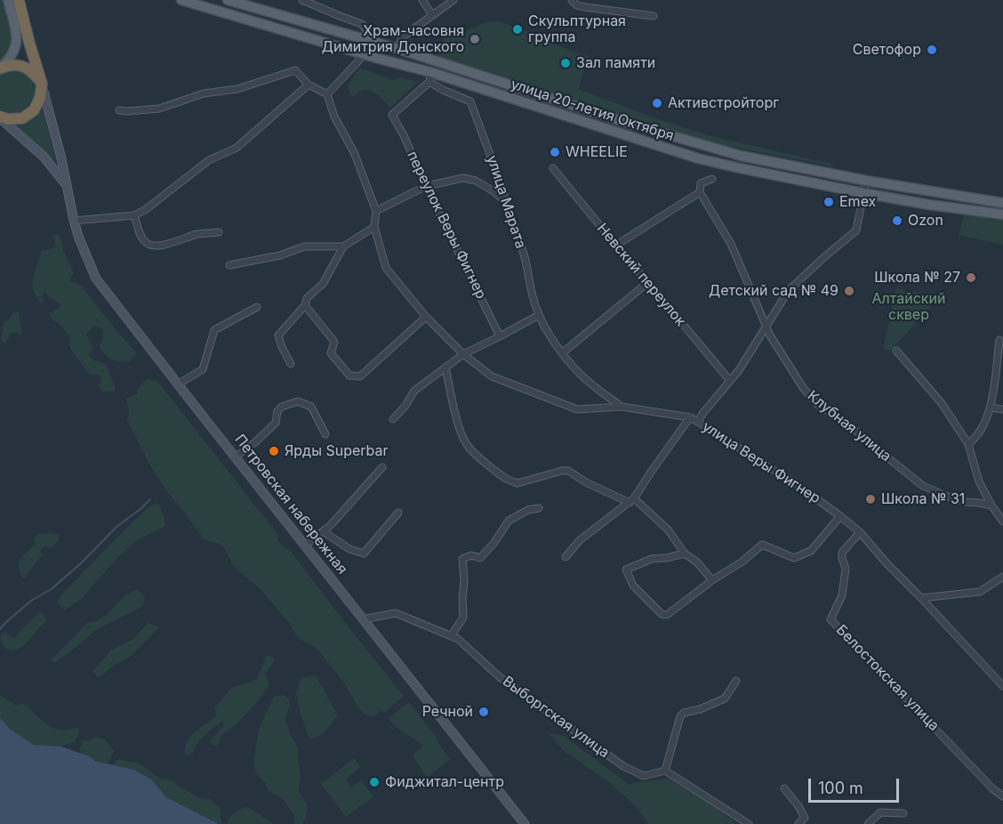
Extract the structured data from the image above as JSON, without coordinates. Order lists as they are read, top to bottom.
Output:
{
  "streets": {
    "highway": ["Петровская набережная"],
    "main road": ["улица 20-летия Октября"],
    "street": [
      "улица Марата",
      "переулок Веры Фигнер",
      "Невский переулок",
      "Клубная улица",
      "улица Веры Фигнер",
      "Белостокская улица",
      "Выборгская улица"
    ]
  },
  "crossings": [
    ["улица Марата", "переулок Веры Фигнер"],
    ["улица Марата", "улица Веры Фигнер"],
    ["улица Веры Фигнер", "Белостокская улица"],
    ["Петровская набережная", "Выборгская улица"]
  ],
  "parks": ["Алтайский сквер"],
  "places": [
    "Скульптурная группа",
    "Храм-часовня Димитрия Донского",
    "Светофор",
    "Зал памяти",
    "Активстройторг",
    "WHEELIE",
    "Emex",
    "Ozon",
    "Школа № 27",
    "Детский сад № 49",
    "Ярды Superbar",
    "Школа № 31",
    "Речной",
    "Фиджитал-центр"
  ],
  "scale_bar": "100 m"
}
